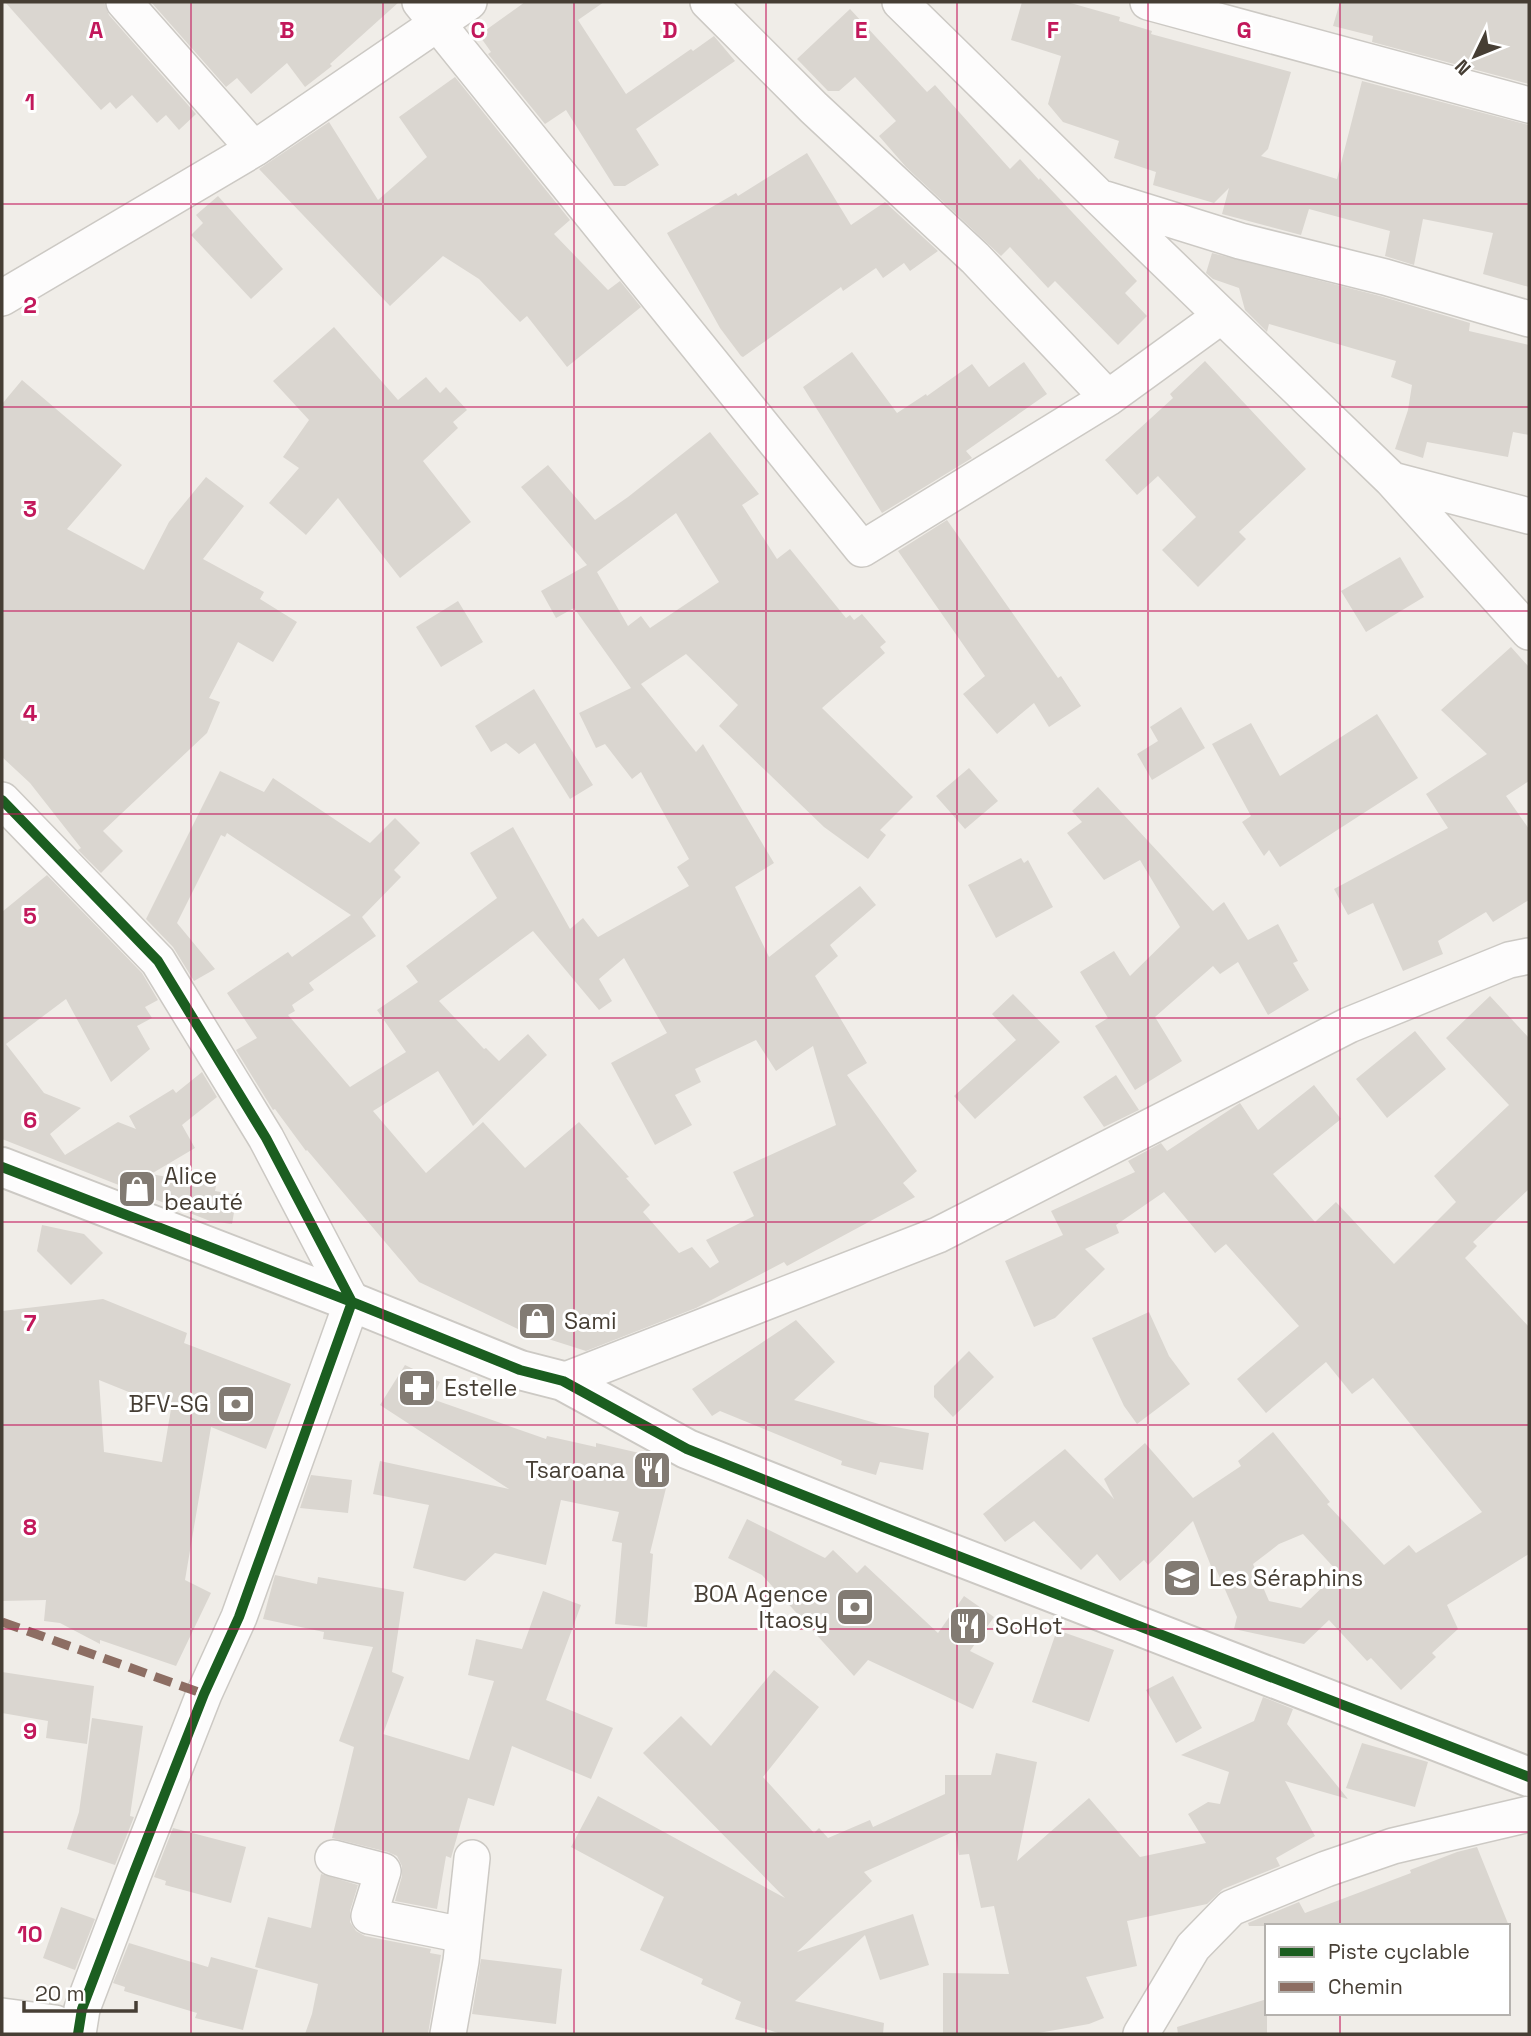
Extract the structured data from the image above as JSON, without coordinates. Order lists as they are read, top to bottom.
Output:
{
  "places": {
    "shop": ["Alice beauté", "Sami"],
    "pharmacy": ["Estelle"],
    "bank": ["BFV-SG", "BOA Agence Itaosy"],
    "restaurant": ["Tsaroana", "SoHot"],
    "school or university": ["Les Séraphins"]
  },
  "legend": ["Piste cyclable", "Chemin"],
  "scale_bar": "20 m",
  "north": "bottom left",
  "grid": {
    "columns": [
      "A",
      "B",
      "C",
      "D",
      "E",
      "F",
      "G"
    ],
    "rows": [
      "1",
      "2",
      "3",
      "4",
      "5",
      "6",
      "7",
      "8",
      "9",
      "10"
    ]
  }
}
